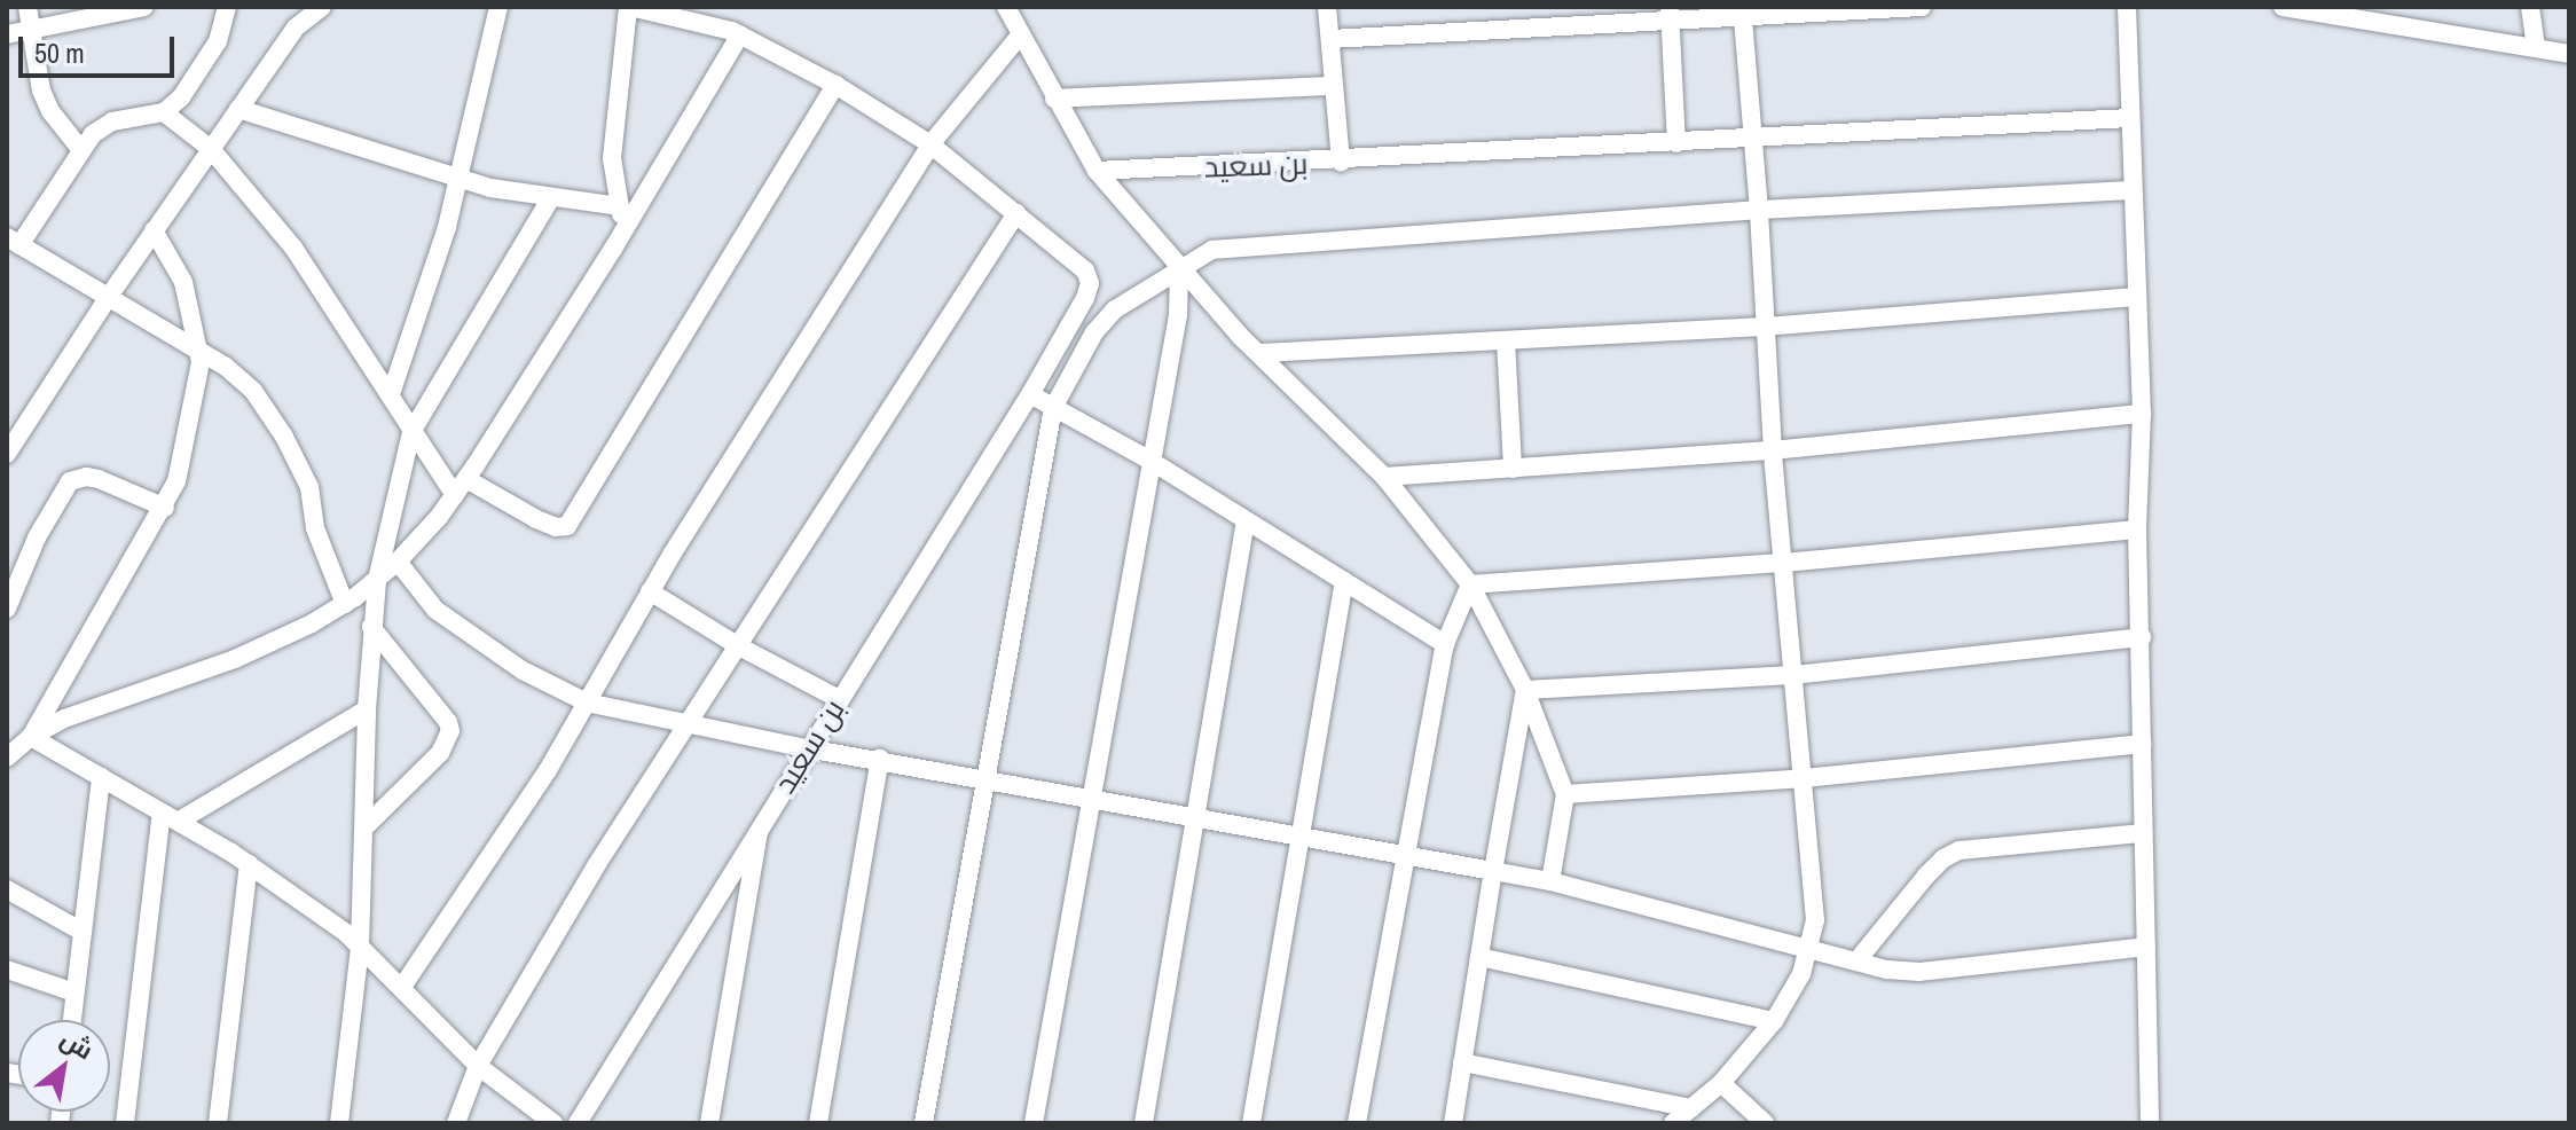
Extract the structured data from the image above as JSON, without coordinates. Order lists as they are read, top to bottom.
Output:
{
  "streets": {
    "street": ["بن سعيد"]
  },
  "scale_bar": "50 m",
  "north": "top right"
}
